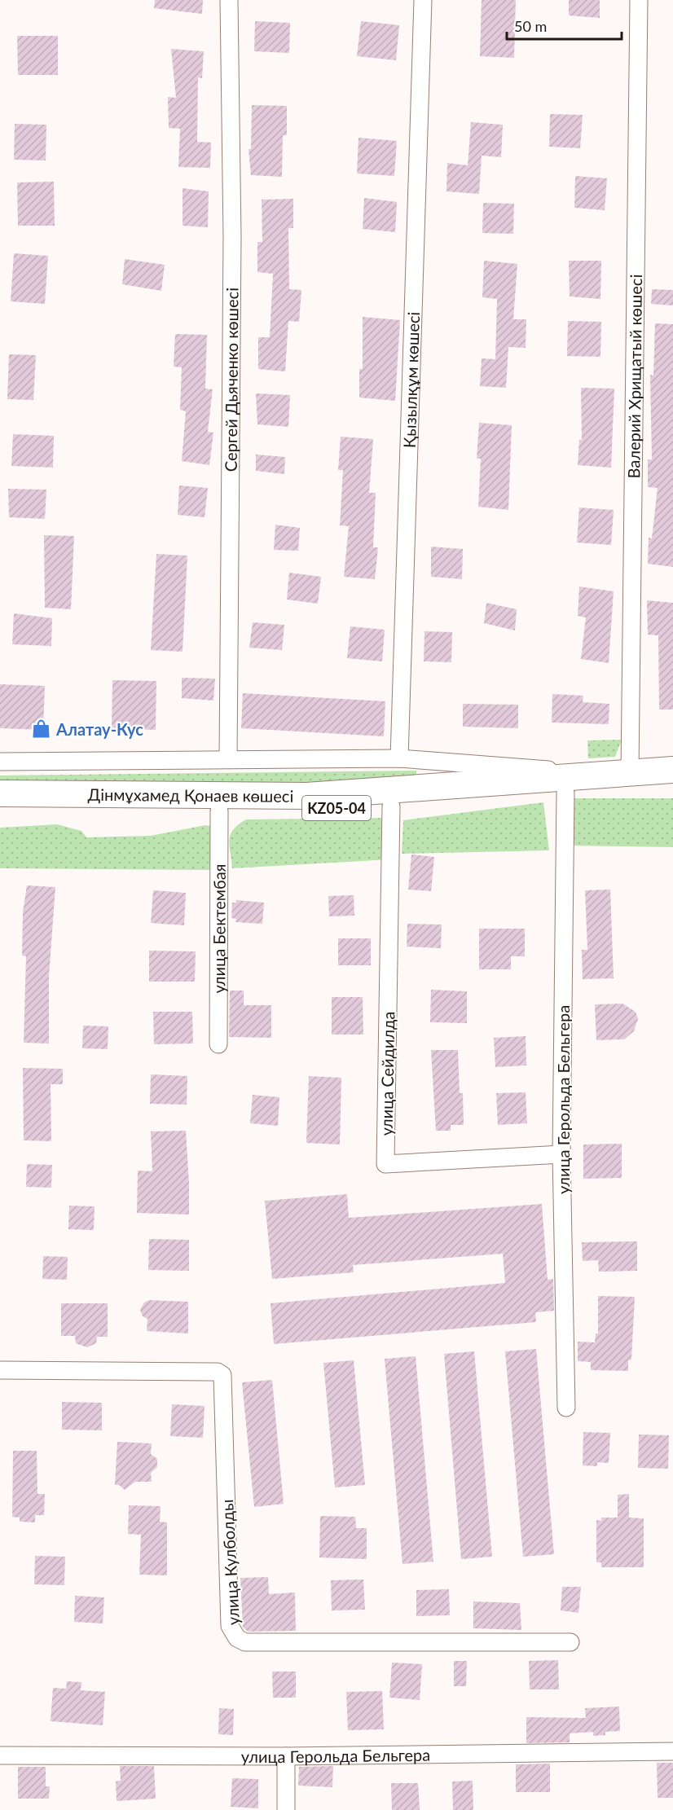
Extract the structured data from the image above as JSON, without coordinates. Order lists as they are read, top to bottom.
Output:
{
  "streets": {
    "main road": ["Дінмұхамед Қонаев көшесі", "KZ05-04"],
    "street": [
      "Валерий Хрищатый көшесі",
      "Сергей Дьяченко көшесі",
      "Қызылқұм көшесі",
      "улица Бектембая",
      "улица Сейдилда",
      "улица Герольда Бельгера",
      "улица Кулболды"
    ]
  },
  "crossings": [
    ["Валерий Хрищатый көшесі", "Дінмұхамед Қонаев көшесі"],
    ["Дінмұхамед Қонаев көшесі", "улица Бектембая"],
    ["Дінмұхамед Қонаев көшесі", "улица Сейдилда"],
    ["Дінмұхамед Қонаев көшесі", "улица Герольда Бельгера"],
    ["улица Сейдилда", "улица Герольда Бельгера"]
  ],
  "places": {
    "shop": ["Алатау-Кус"]
  },
  "scale_bar": "50 m"
}
